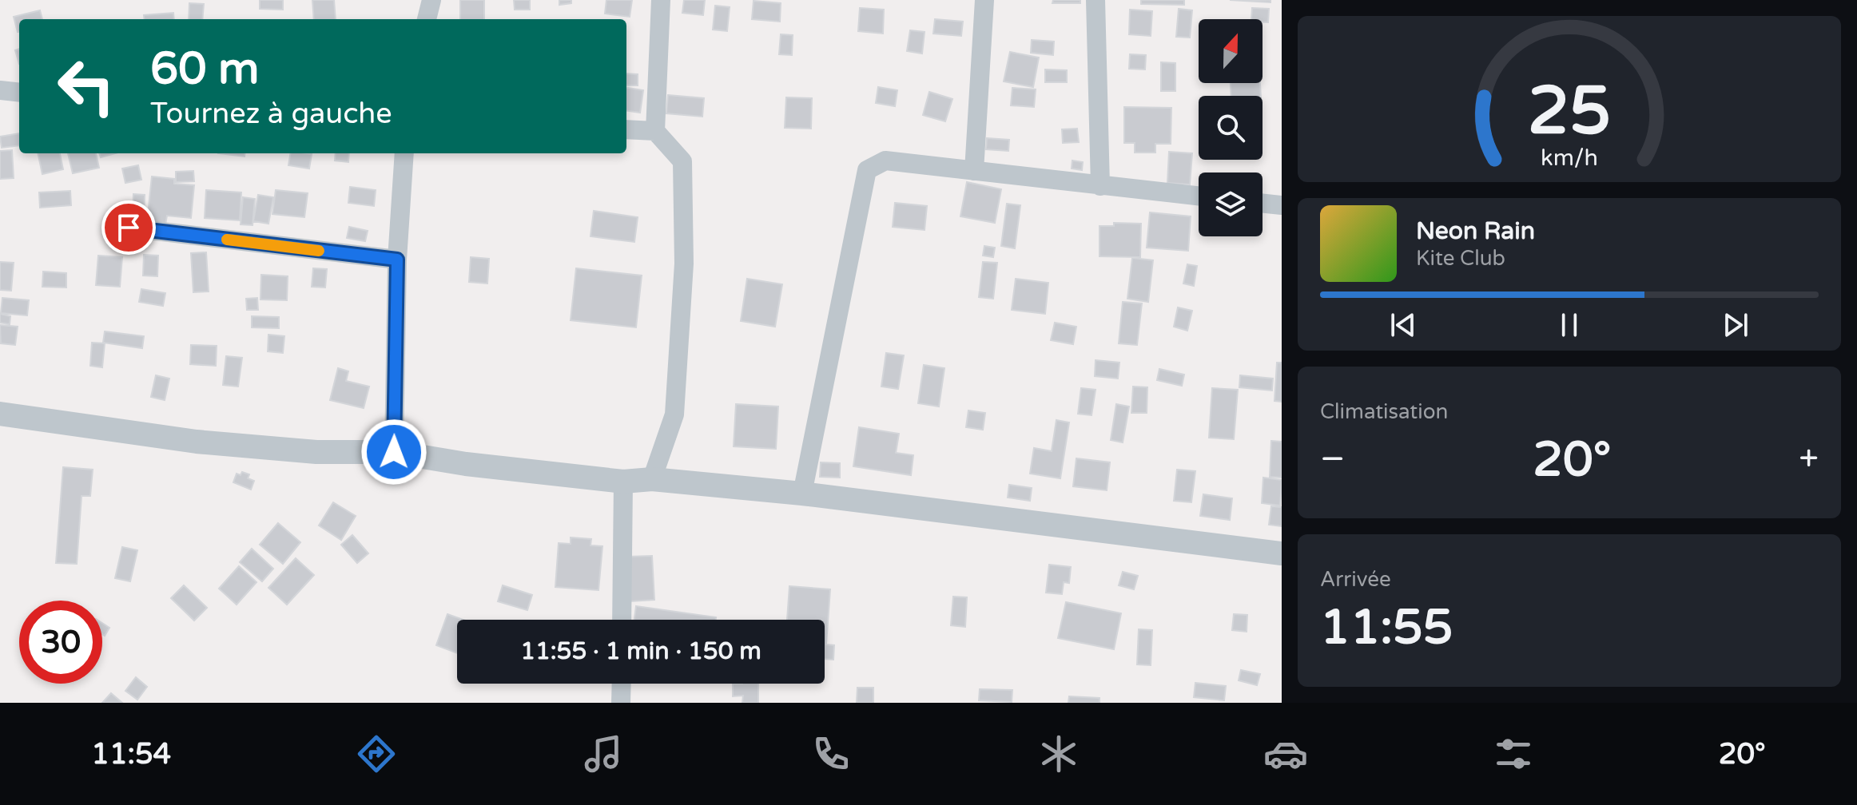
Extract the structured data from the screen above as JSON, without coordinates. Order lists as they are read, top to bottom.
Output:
{
  "north": "top",
  "page": {
    "turn": ["60 m", "Tournez à gauche"],
    "song": ["Neon Rain", "Kite Club"],
    "tile": [
      "Climatisation",
      ["Arrivée", "11:55"]
    ],
    "heat": ["−", "20°", "+"],
    "limit": "30",
    "trip": "11:55 · 1 min · 150 m",
    "tabs": ["11:54", "20°"],
    "gauge": ["25", "km/h"]
  }
}
